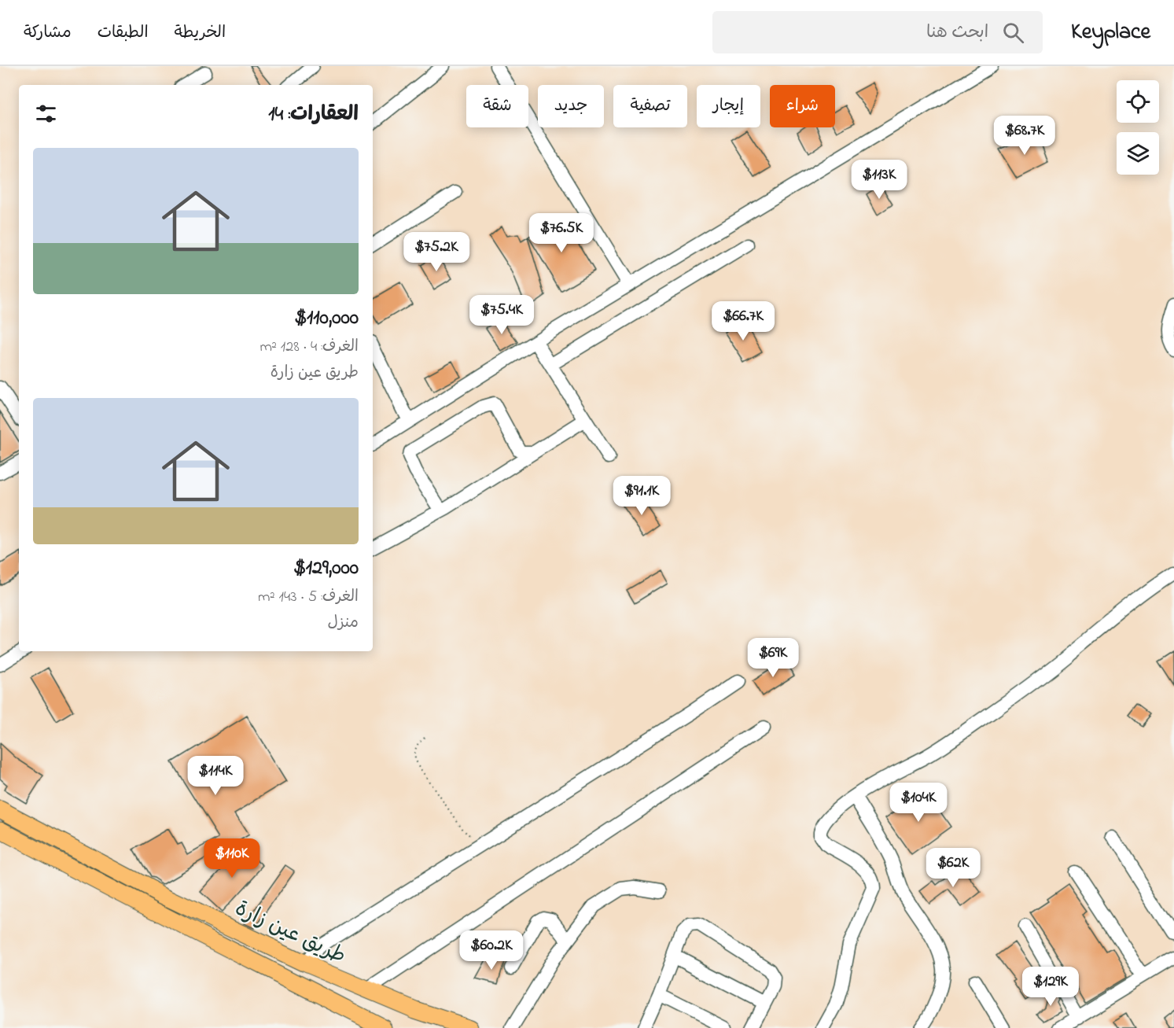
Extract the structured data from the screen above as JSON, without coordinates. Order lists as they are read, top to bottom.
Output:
{
  "streets": {
    "main road": ["طريق عين زارة"]
  },
  "page": {
    "header": "Keyplace",
    "search": "ابحث هنا",
    "nav": ["الخريطة", "الطبقات", "مشاركة"],
    "chip": [
      "شراء",
      "إيجار",
      "تصفية",
      "جديد",
      "شقة"
    ],
    "heading": "العقارات: 14",
    "price": [
      "$68.7K",
      "$113K",
      "$76.5K",
      "$75.2K",
      "$75.4K",
      "$66.7K",
      "$91.1K",
      "$69K",
      "$114K",
      "$104K",
      "$110K",
      "$62K",
      "$60.2K",
      "$129K"
    ],
    "list": [
      {
        "name": "$110,000",
        "note": "الغرف: 4 · 128 m² · طريق عين زارة"
      },
      {
        "name": "$129,000",
        "note": "الغرف: 5 · 143 m² · منزل"
      }
    ]
  }
}
